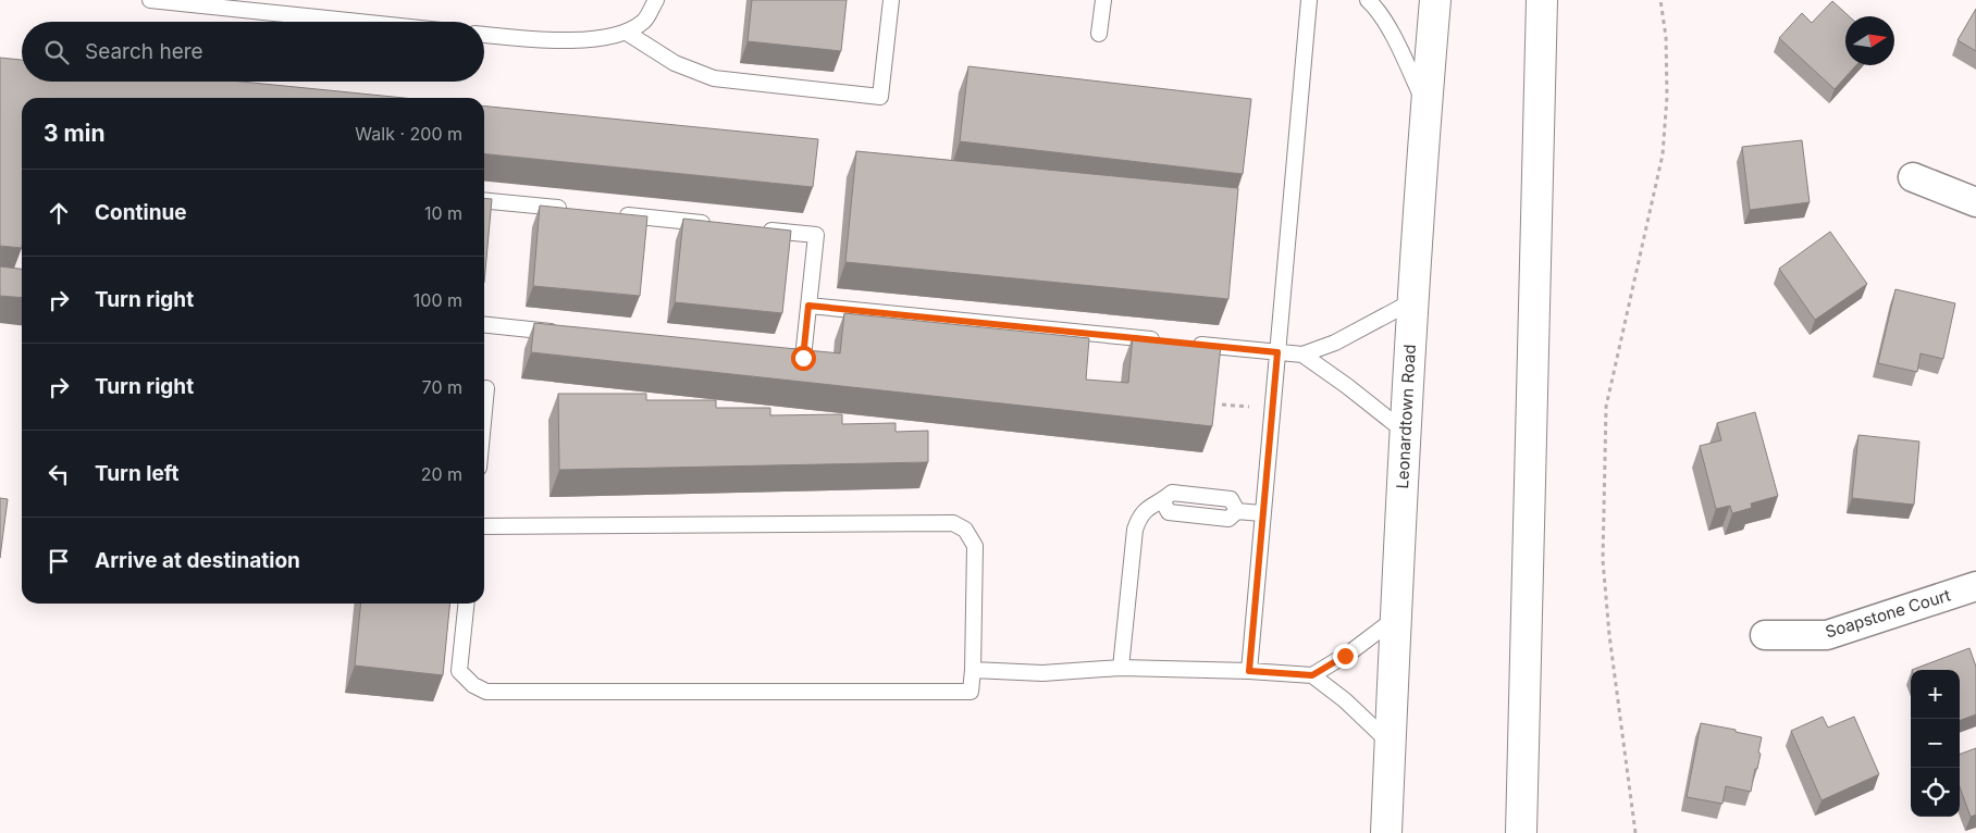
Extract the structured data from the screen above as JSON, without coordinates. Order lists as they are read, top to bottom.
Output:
{
  "streets": {
    "highway": ["Leonardtown Road"],
    "street": ["Soapstone Court"]
  },
  "north": "right",
  "page": {
    "search": "Search here",
    "heading": ["3 min", "Walk · 200 m"],
    "list": [
      ["Continue", "10 m"],
      ["Turn right", "100 m"],
      ["Turn right", "70 m"],
      ["Turn left", "20 m"],
      "Arrive at destination"
    ],
    "map_buttons": ["+", "−"]
  }
}
